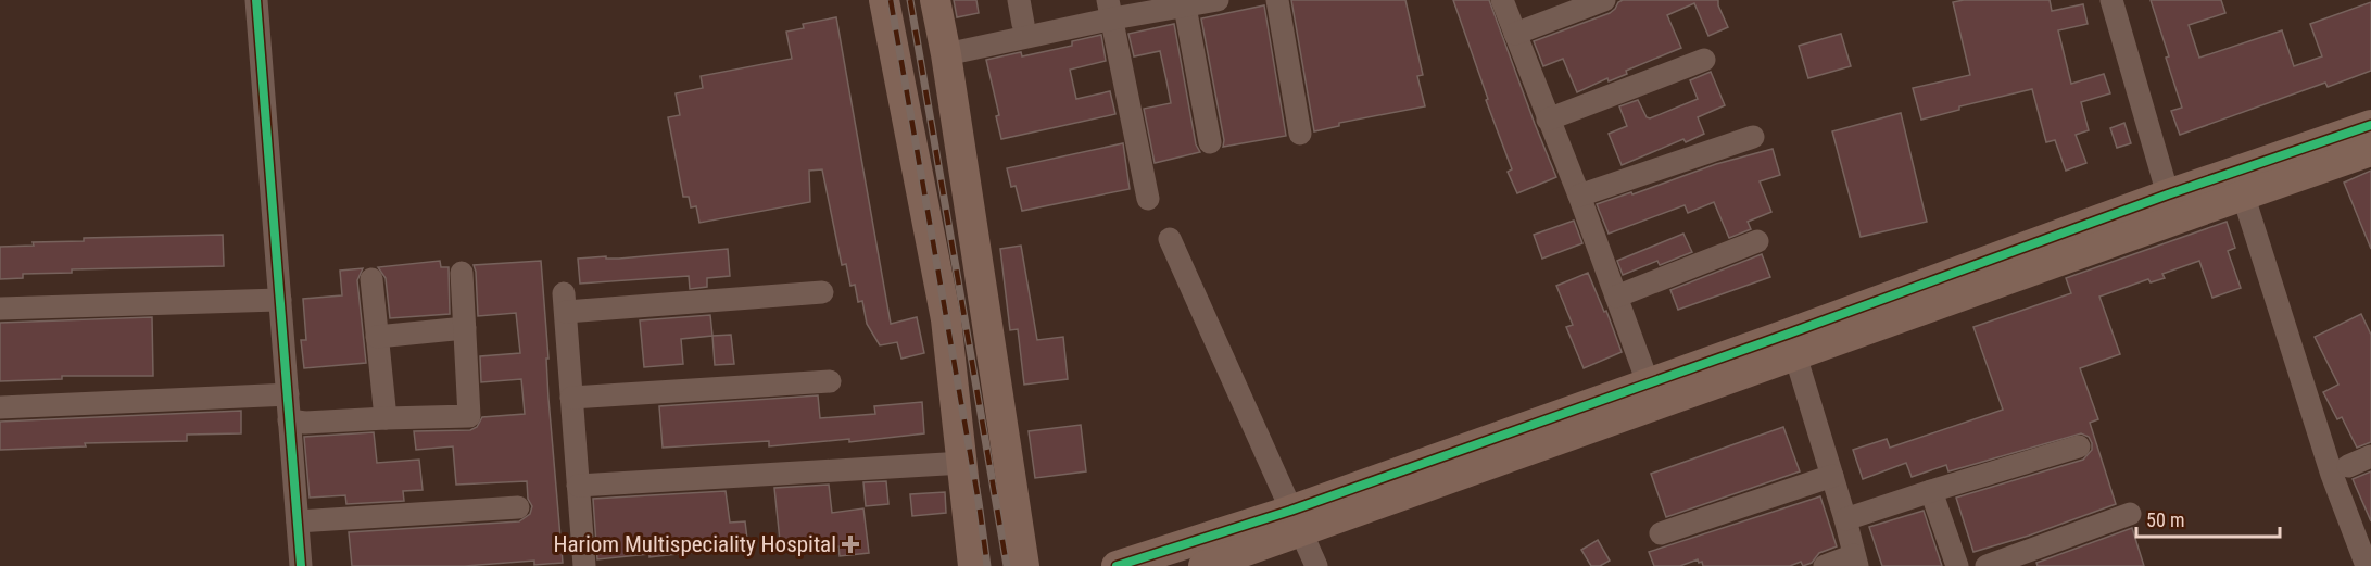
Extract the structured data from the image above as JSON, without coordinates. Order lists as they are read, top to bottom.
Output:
{
  "places": {
    "health": ["Hariom Multispeciality Hospital"]
  },
  "scale_bar": "50 m"
}
